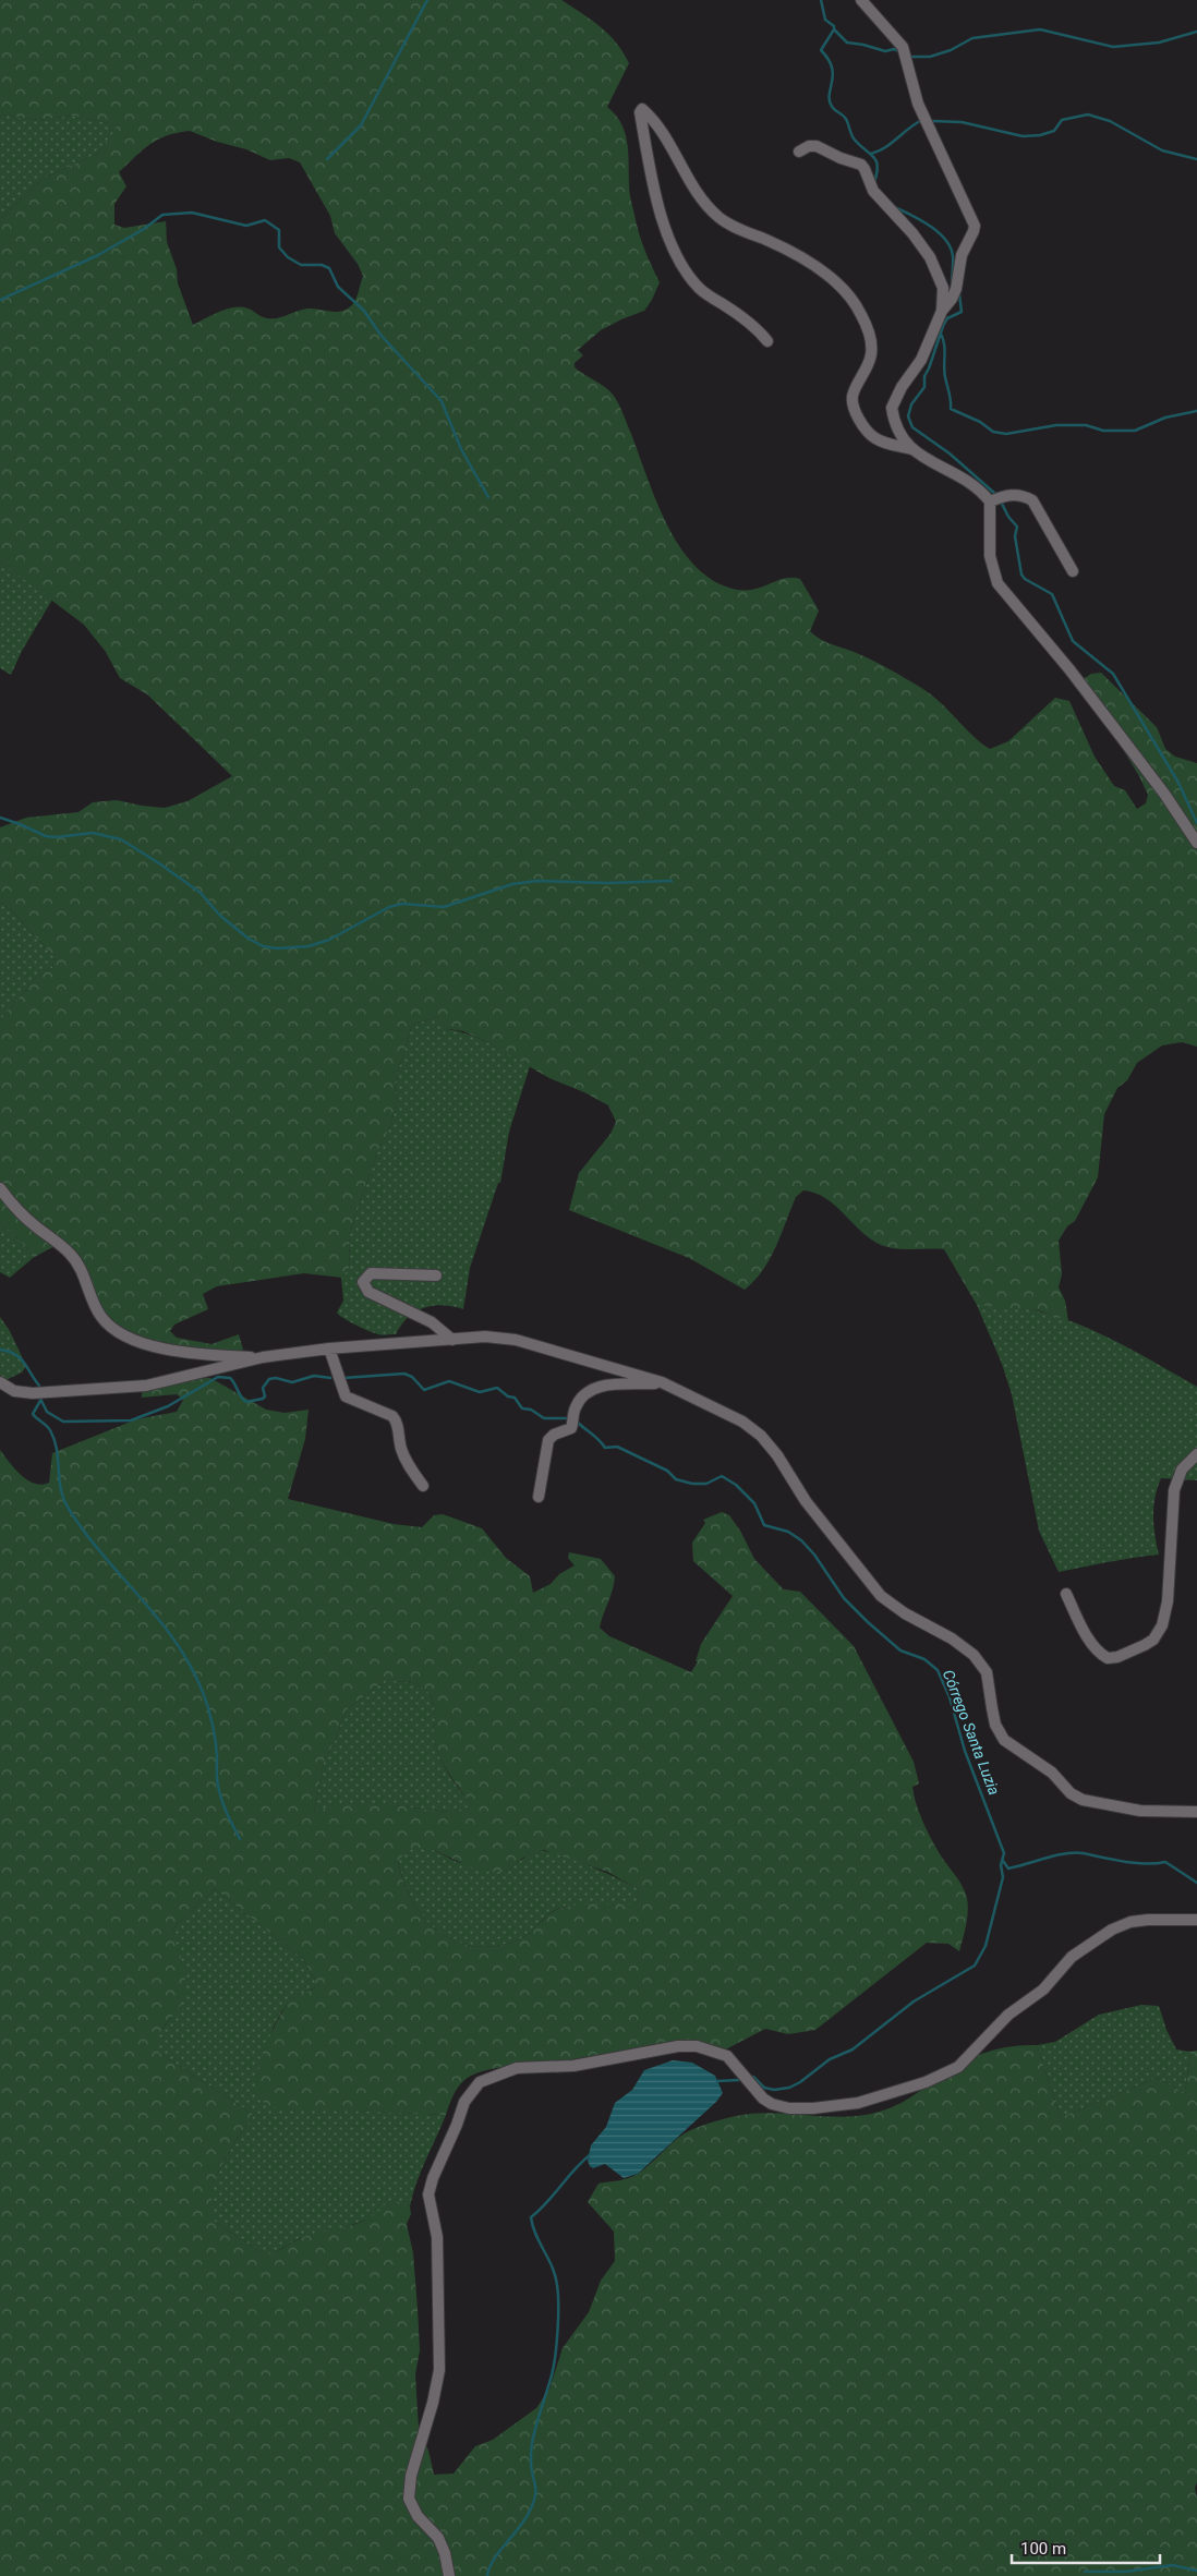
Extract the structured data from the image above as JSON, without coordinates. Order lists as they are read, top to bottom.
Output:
{
  "water": ["Córrego Santa Luzia"],
  "scale_bar": "100 m"
}
